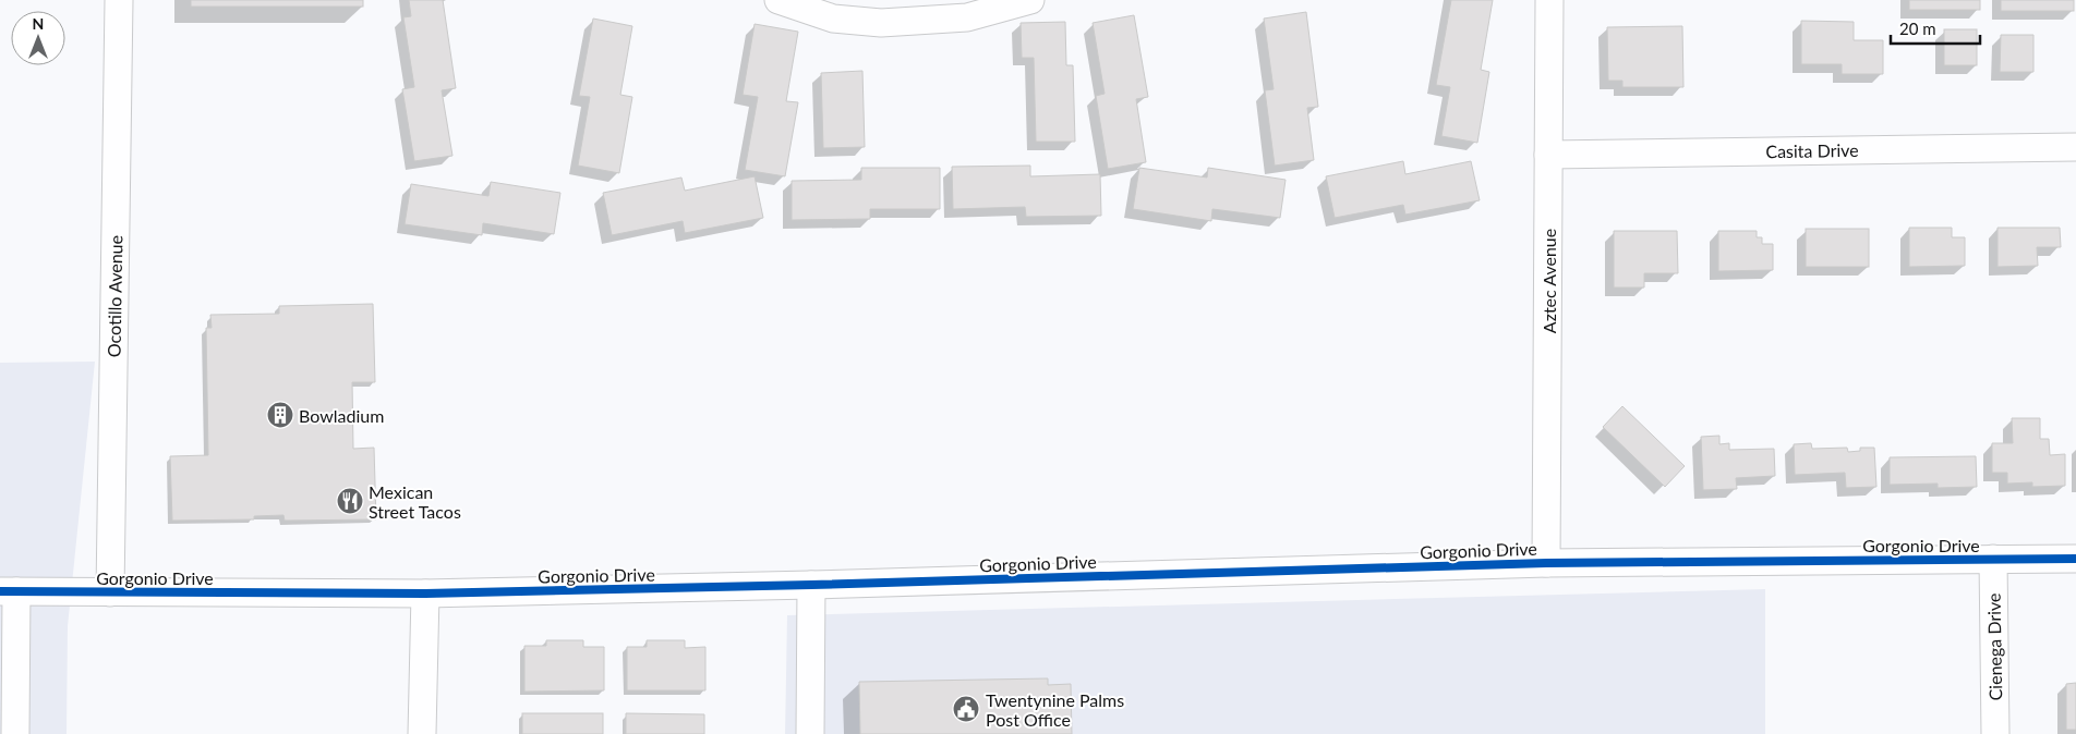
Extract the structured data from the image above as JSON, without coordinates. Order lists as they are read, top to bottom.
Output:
{
  "streets": {
    "street": [
      "Casita Drive",
      "Aztec Avenue",
      "Ocotillo Avenue",
      "Gorgonio Drive",
      "Cienega Drive"
    ]
  },
  "crossings": [
    ["Casita Drive", "Aztec Avenue"],
    ["Aztec Avenue", "Gorgonio Drive"],
    ["Ocotillo Avenue", "Gorgonio Drive"],
    ["Gorgonio Drive", "Cienega Drive"]
  ],
  "places": {
    "building": ["Bowladium"],
    "restaurant": ["Mexican Street Tacos"],
    "public building": ["Twentynine Palms Post Office"]
  },
  "scale_bar": "20 m",
  "north": "top"
}
